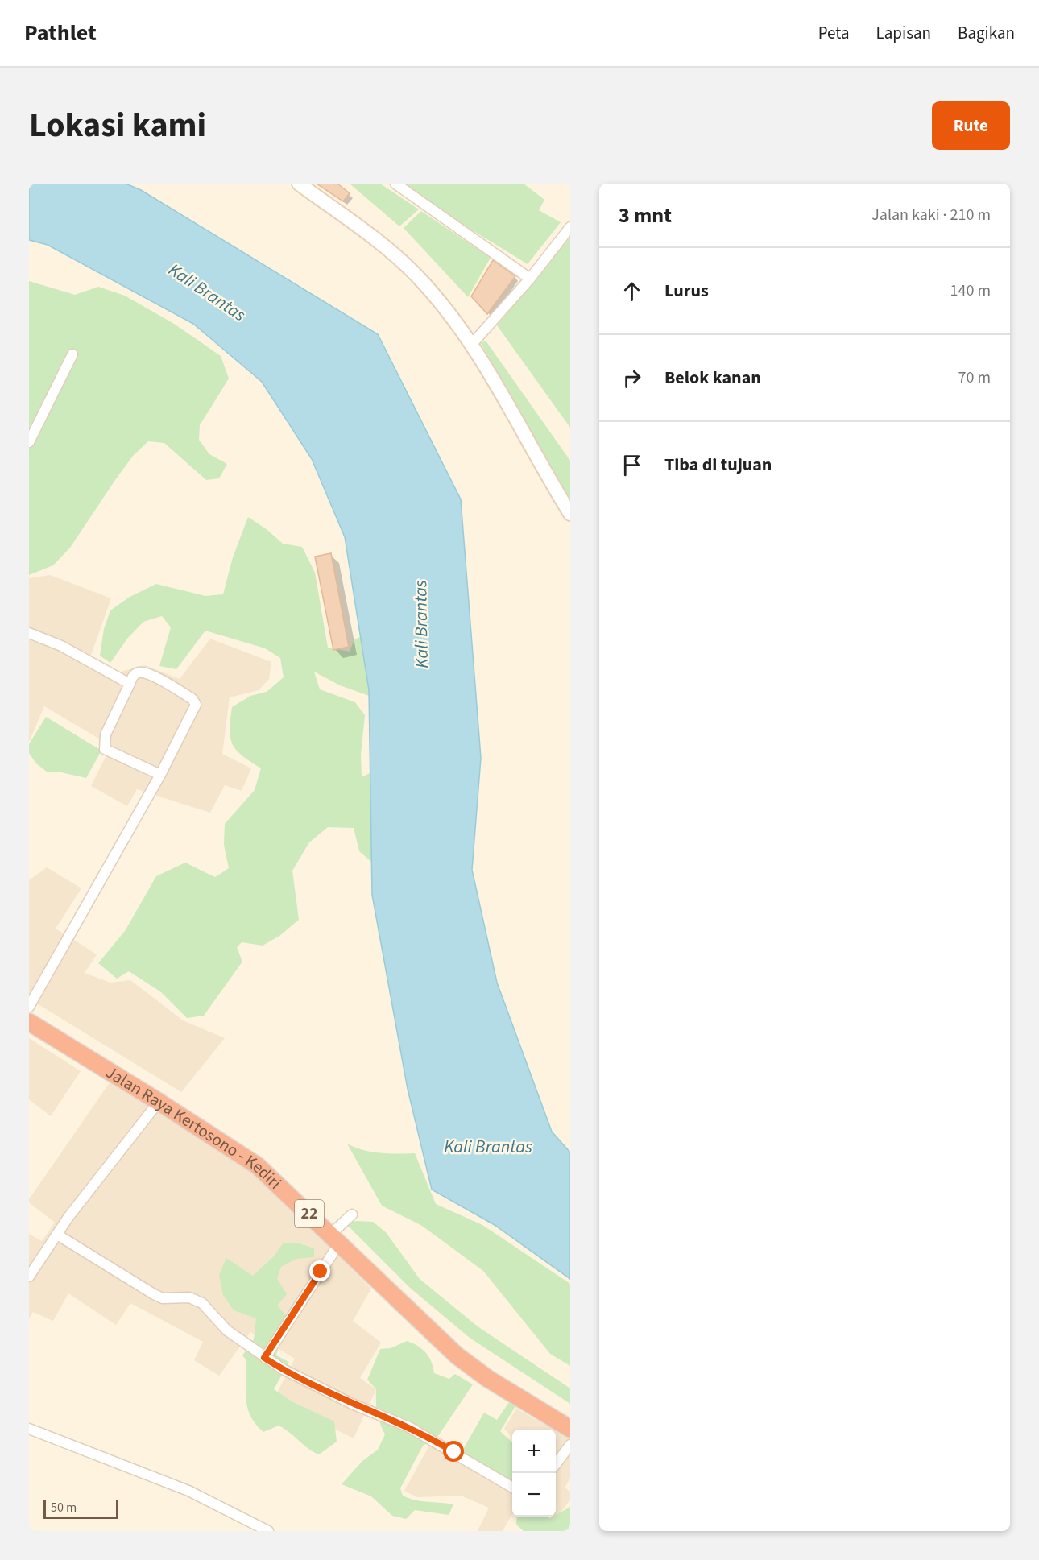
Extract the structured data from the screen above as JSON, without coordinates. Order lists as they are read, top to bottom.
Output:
{
  "streets": {
    "highway": ["Jalan Raya Kertosono - Kediri", "22"]
  },
  "water": ["Kali Brantas"],
  "scale_bar": "50 m",
  "page": {
    "header": "Pathlet",
    "nav": ["Peta", "Lapisan", "Bagikan"],
    "title": "Lokasi kami",
    "buttons": "Rute",
    "heading": ["3 mnt", "Jalan kaki · 210 m"],
    "list": [
      ["Lurus", "140 m"],
      ["Belok kanan", "70 m"],
      "Tiba di tujuan"
    ],
    "map_buttons": ["+", "−"],
    "scale": "50 m"
  }
}
